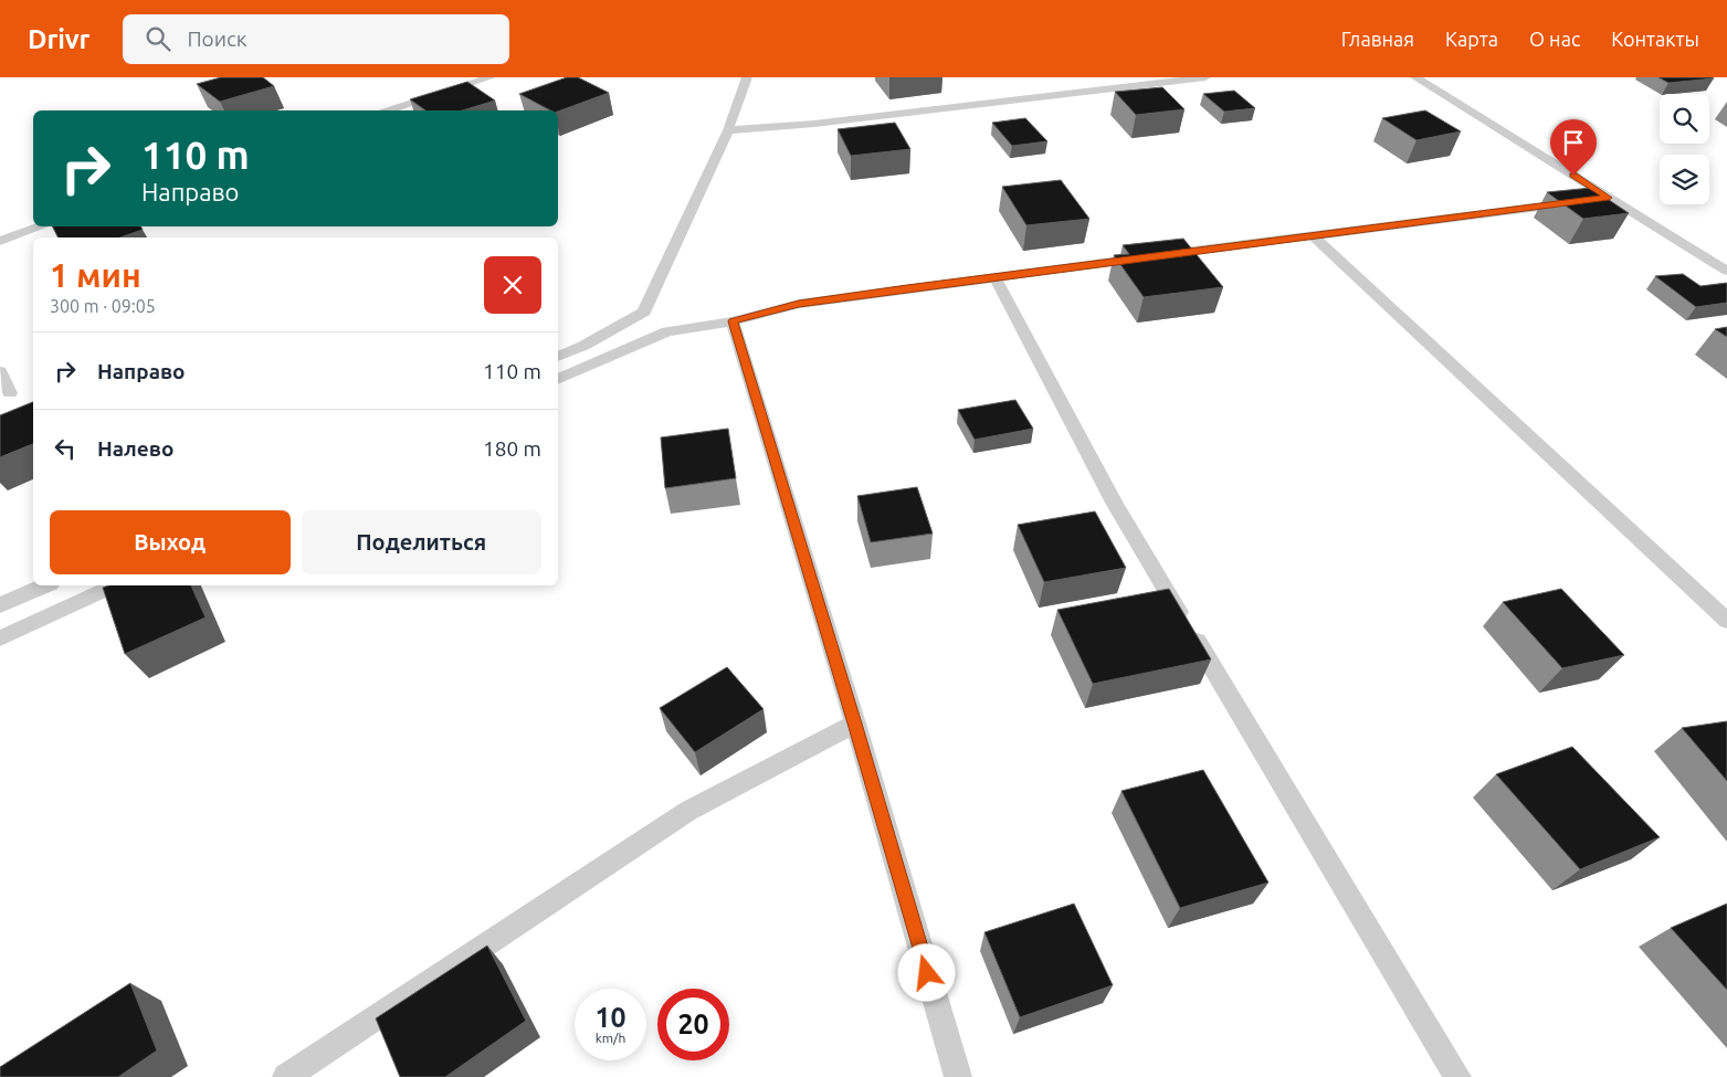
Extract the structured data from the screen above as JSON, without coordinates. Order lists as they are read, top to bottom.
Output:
{
  "page": {
    "header": "Drivr",
    "search": "Поиск",
    "nav": [
      "Главная",
      "Карта",
      "О нас",
      "Контакты"
    ],
    "turn": ["110 m", "Направо"],
    "heading": ["1 мин", "300 m · 09:05"],
    "list": [
      {
        "name": "Направо",
        "value": "110 m"
      },
      {
        "name": "Налево",
        "value": "180 m"
      }
    ],
    "buttons": ["Выход", "Поделиться"],
    "speed": "10 km/h",
    "limit": "20"
  }
}
